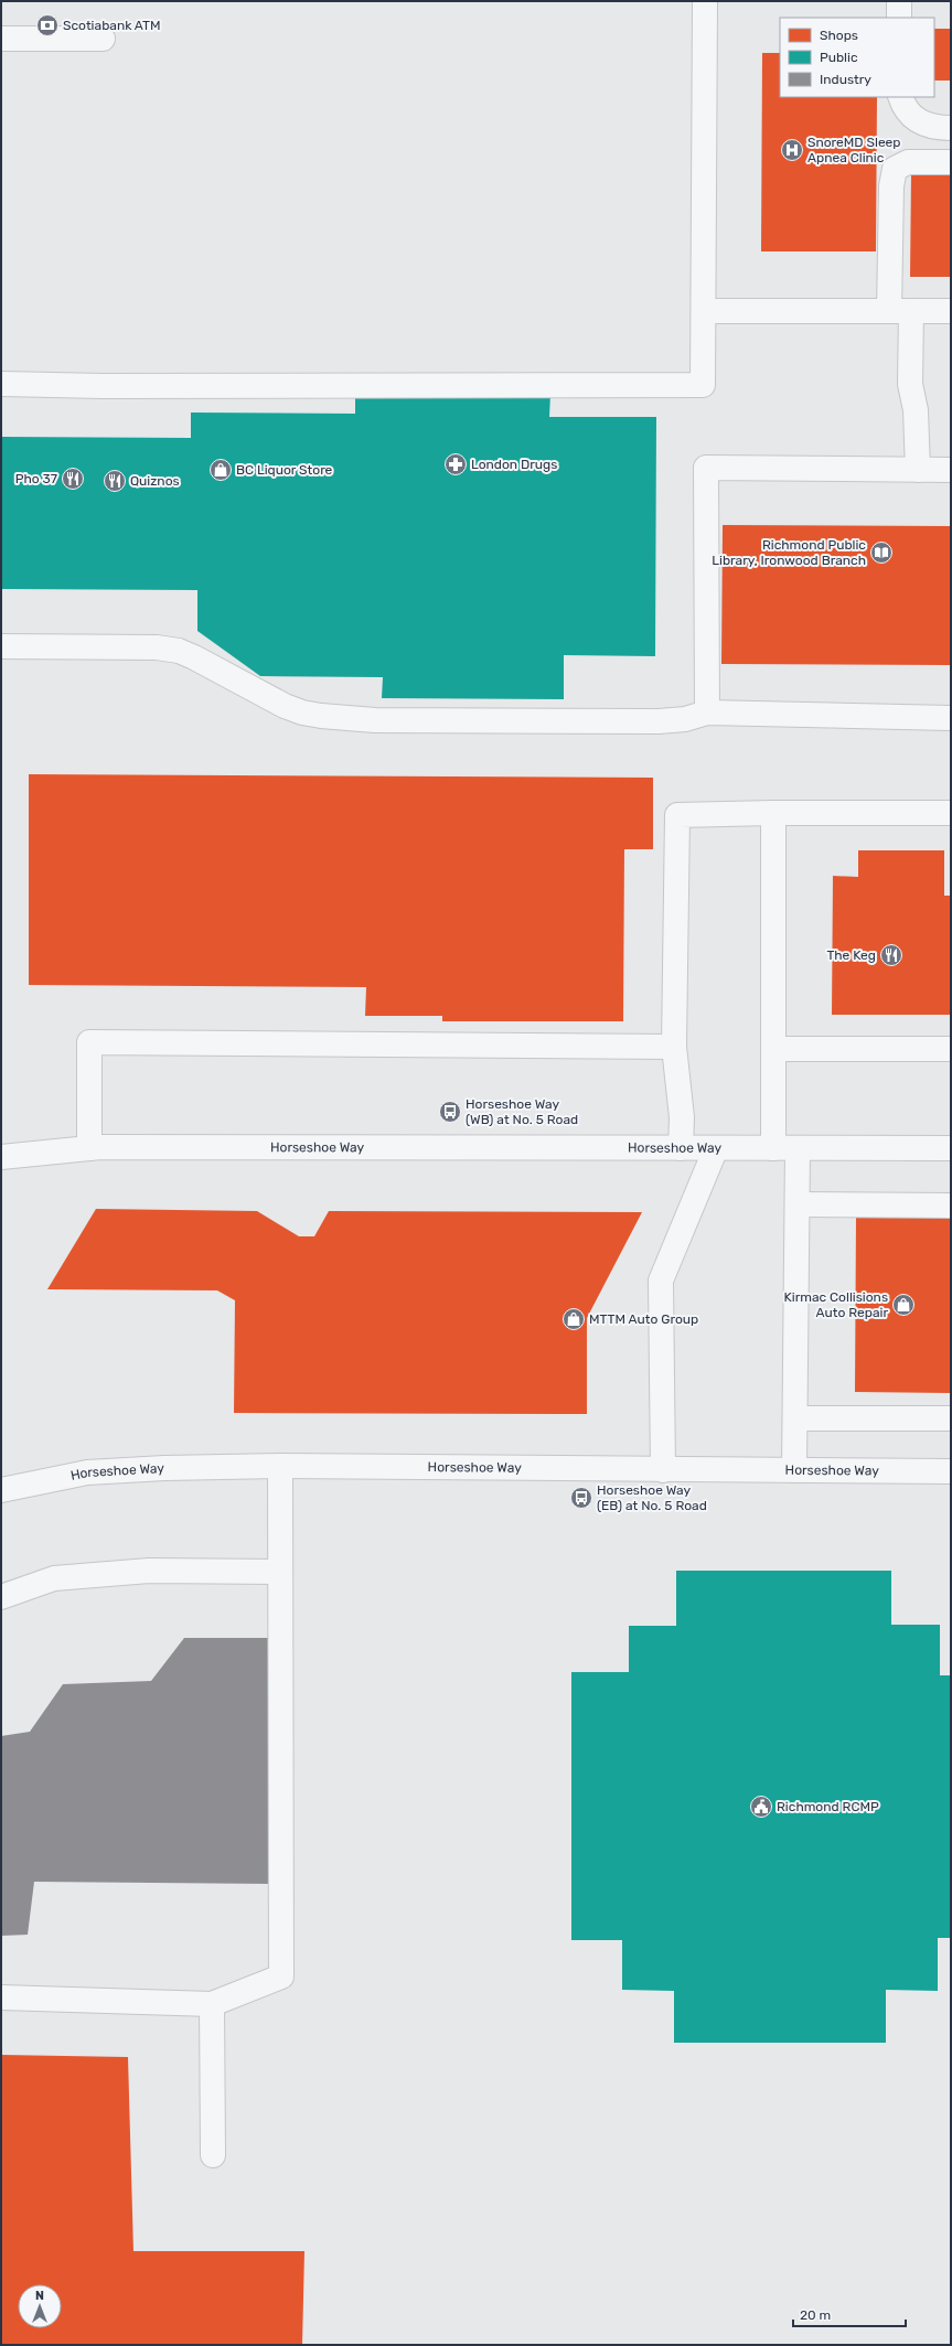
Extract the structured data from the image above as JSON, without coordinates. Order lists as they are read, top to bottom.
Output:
{
  "streets": {
    "street": ["Horseshoe Way"]
  },
  "places": {
    "bank": ["Scotiabank ATM"],
    "hospital": ["SnoreMD Sleep Apnea Clinic"],
    "pharmacy": ["London Drugs"],
    "shop": ["BC Liquor Store", "Kirmac Collisions Auto Repair", "MTTM Auto Group"],
    "restaurant": ["Pho 37", "Quiznos", "The Keg"],
    "library": ["Richmond Public Library, Ironwood Branch"],
    "bus stop": ["Horseshoe Way (WB) at No. 5 Road", "Horseshoe Way (EB) at No. 5 Road"],
    "public building": ["Richmond RCMP"]
  },
  "legend": ["Shops", "Public", "Industry"],
  "scale_bar": "20 m",
  "north": "top"
}
